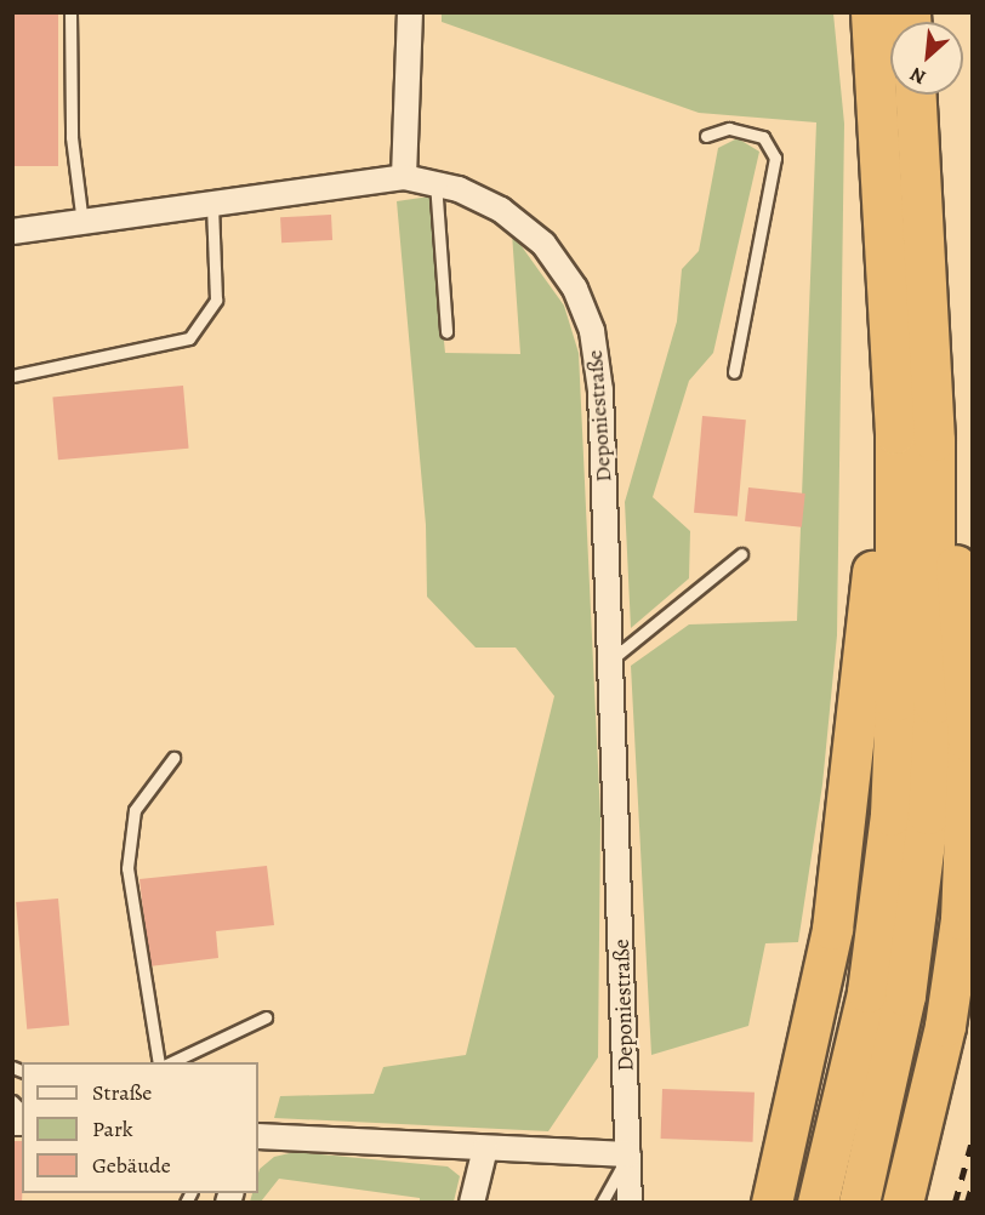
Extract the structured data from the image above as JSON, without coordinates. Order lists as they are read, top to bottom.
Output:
{
  "streets": {
    "street": ["Deponiestraße"]
  },
  "legend": ["Straße", "Park", "Gebäude"],
  "north": "bottom left"
}
